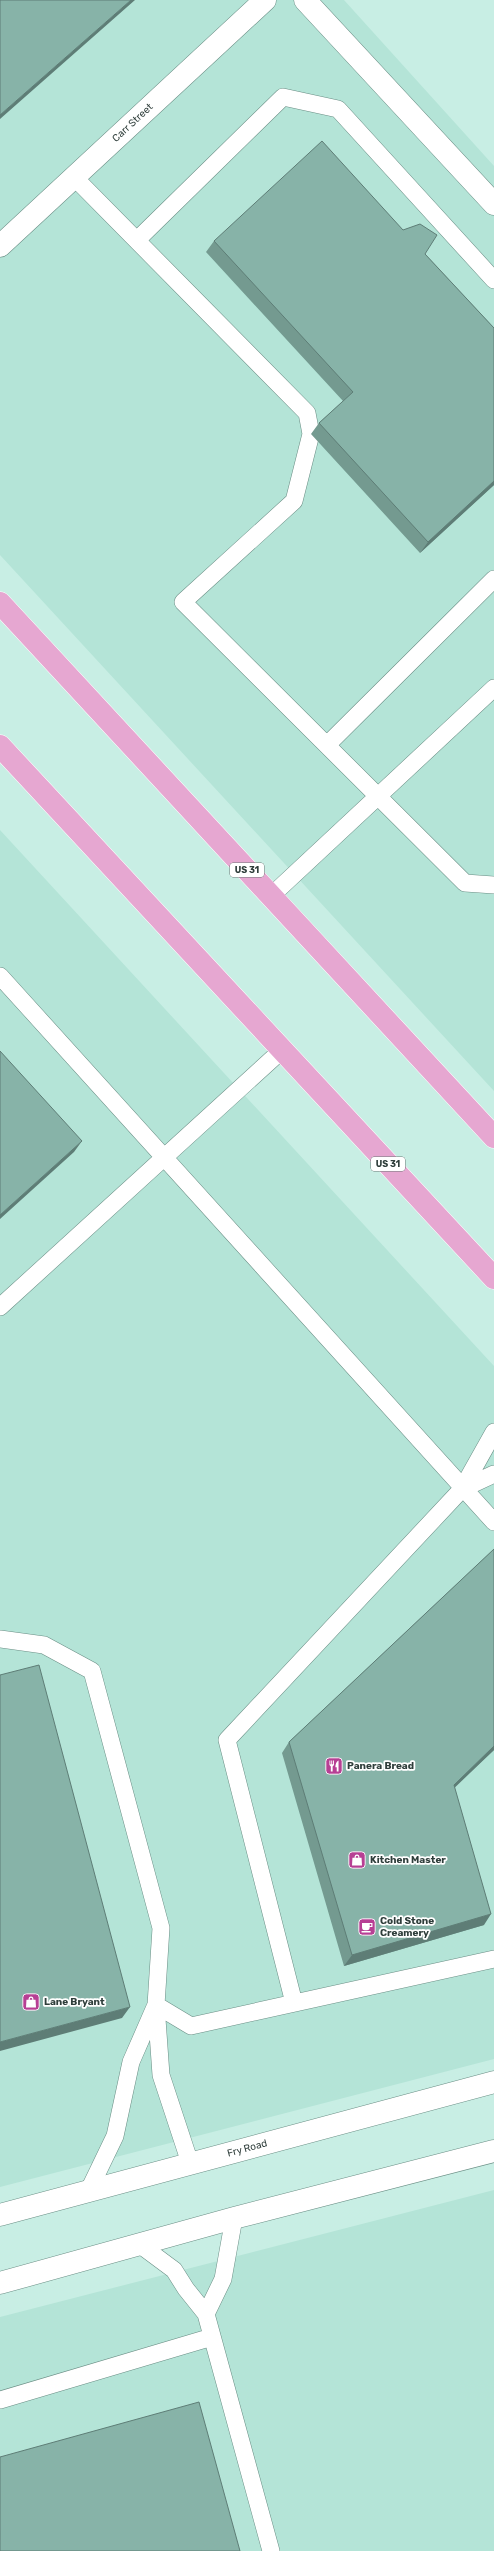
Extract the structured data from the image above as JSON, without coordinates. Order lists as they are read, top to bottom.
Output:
{
  "streets": {
    "main road": ["US 31"],
    "street": ["Carr Street", "Fry Road"]
  },
  "places": {
    "restaurant": ["Panera Bread"],
    "shop": ["Kitchen Master", "Lane Bryant"],
    "cafe": ["Cold Stone Creamery"]
  }
}
